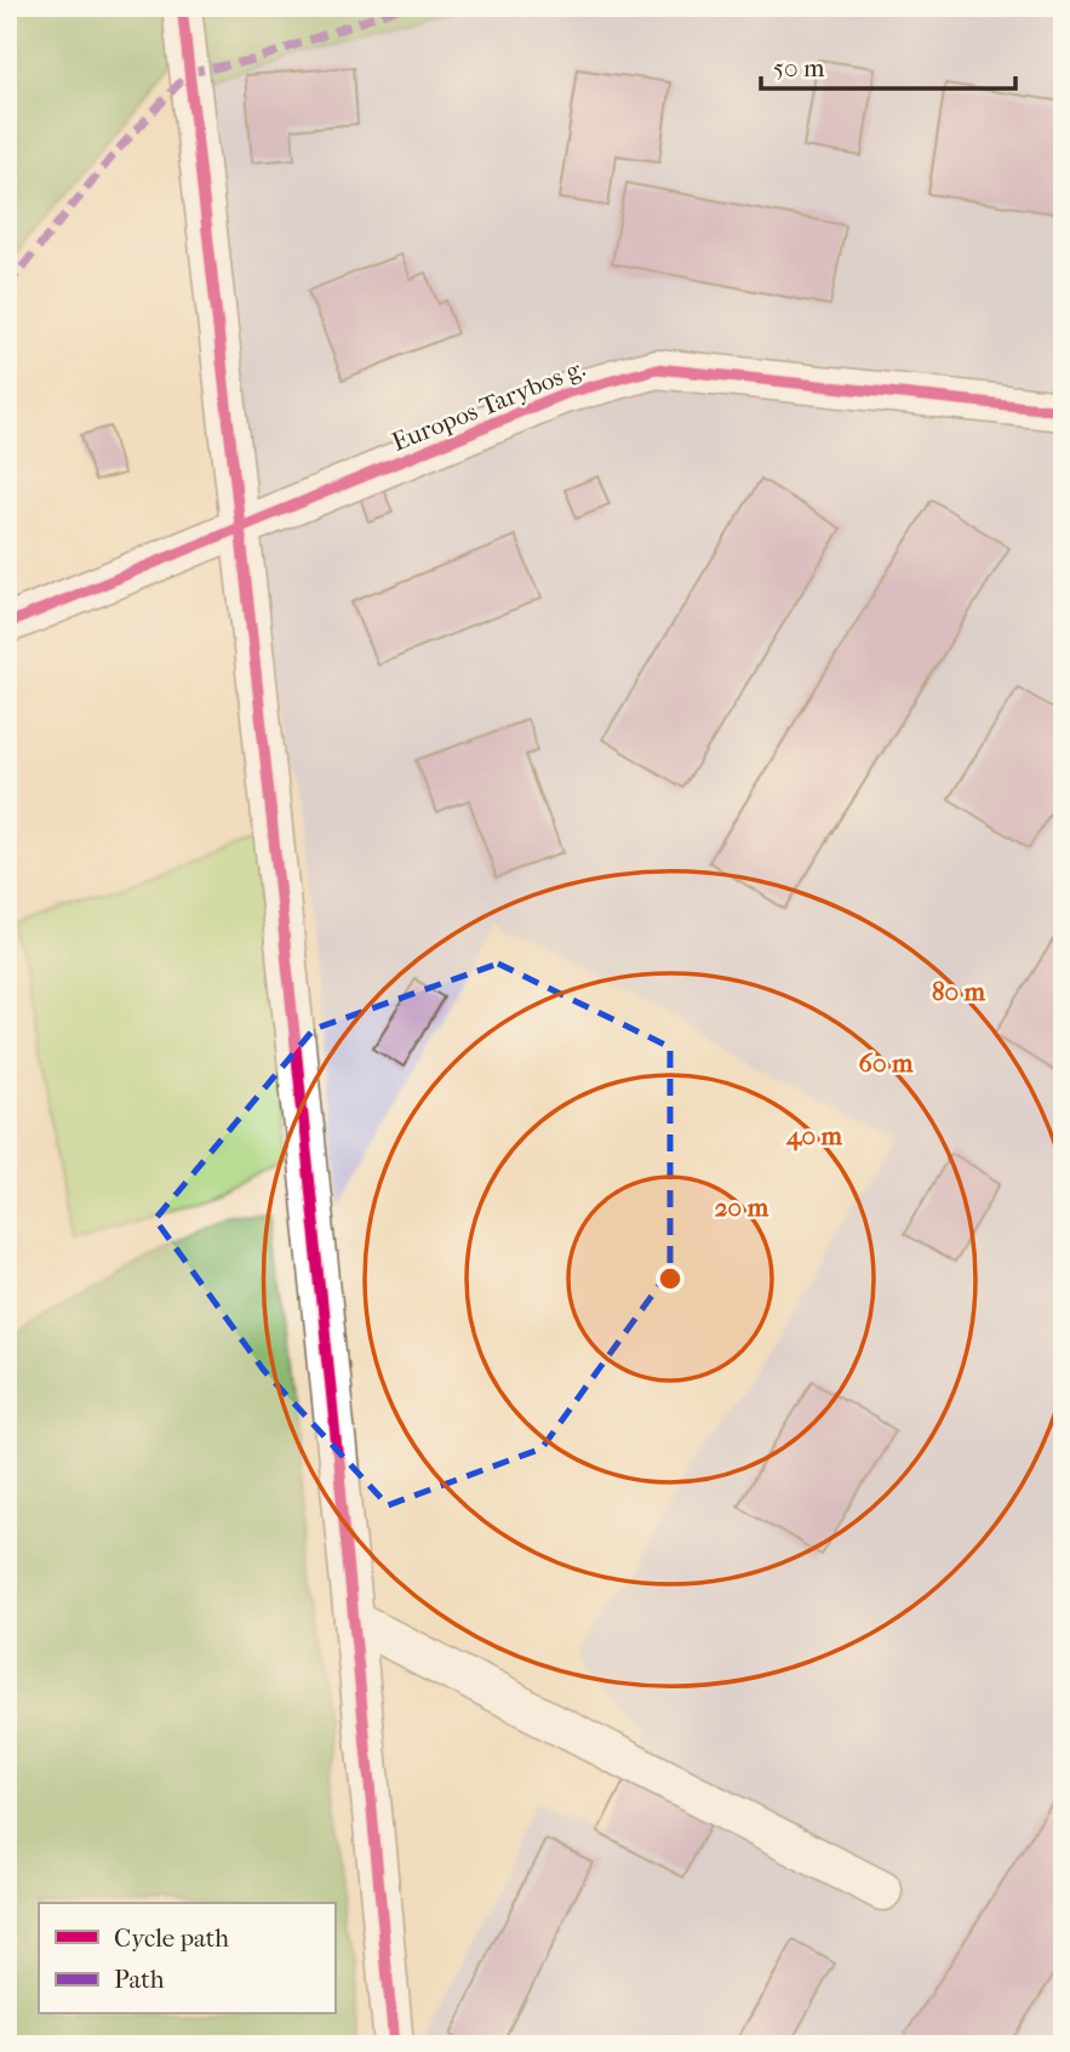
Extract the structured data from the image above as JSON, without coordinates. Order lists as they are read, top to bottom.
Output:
{
  "streets": {
    "street": ["Europos Tarybos g."]
  },
  "legend": ["Cycle path", "Path"],
  "scale_bar": "50 m",
  "rings": [
    "80 m",
    "60 m",
    "40 m",
    "20 m"
  ]
}
